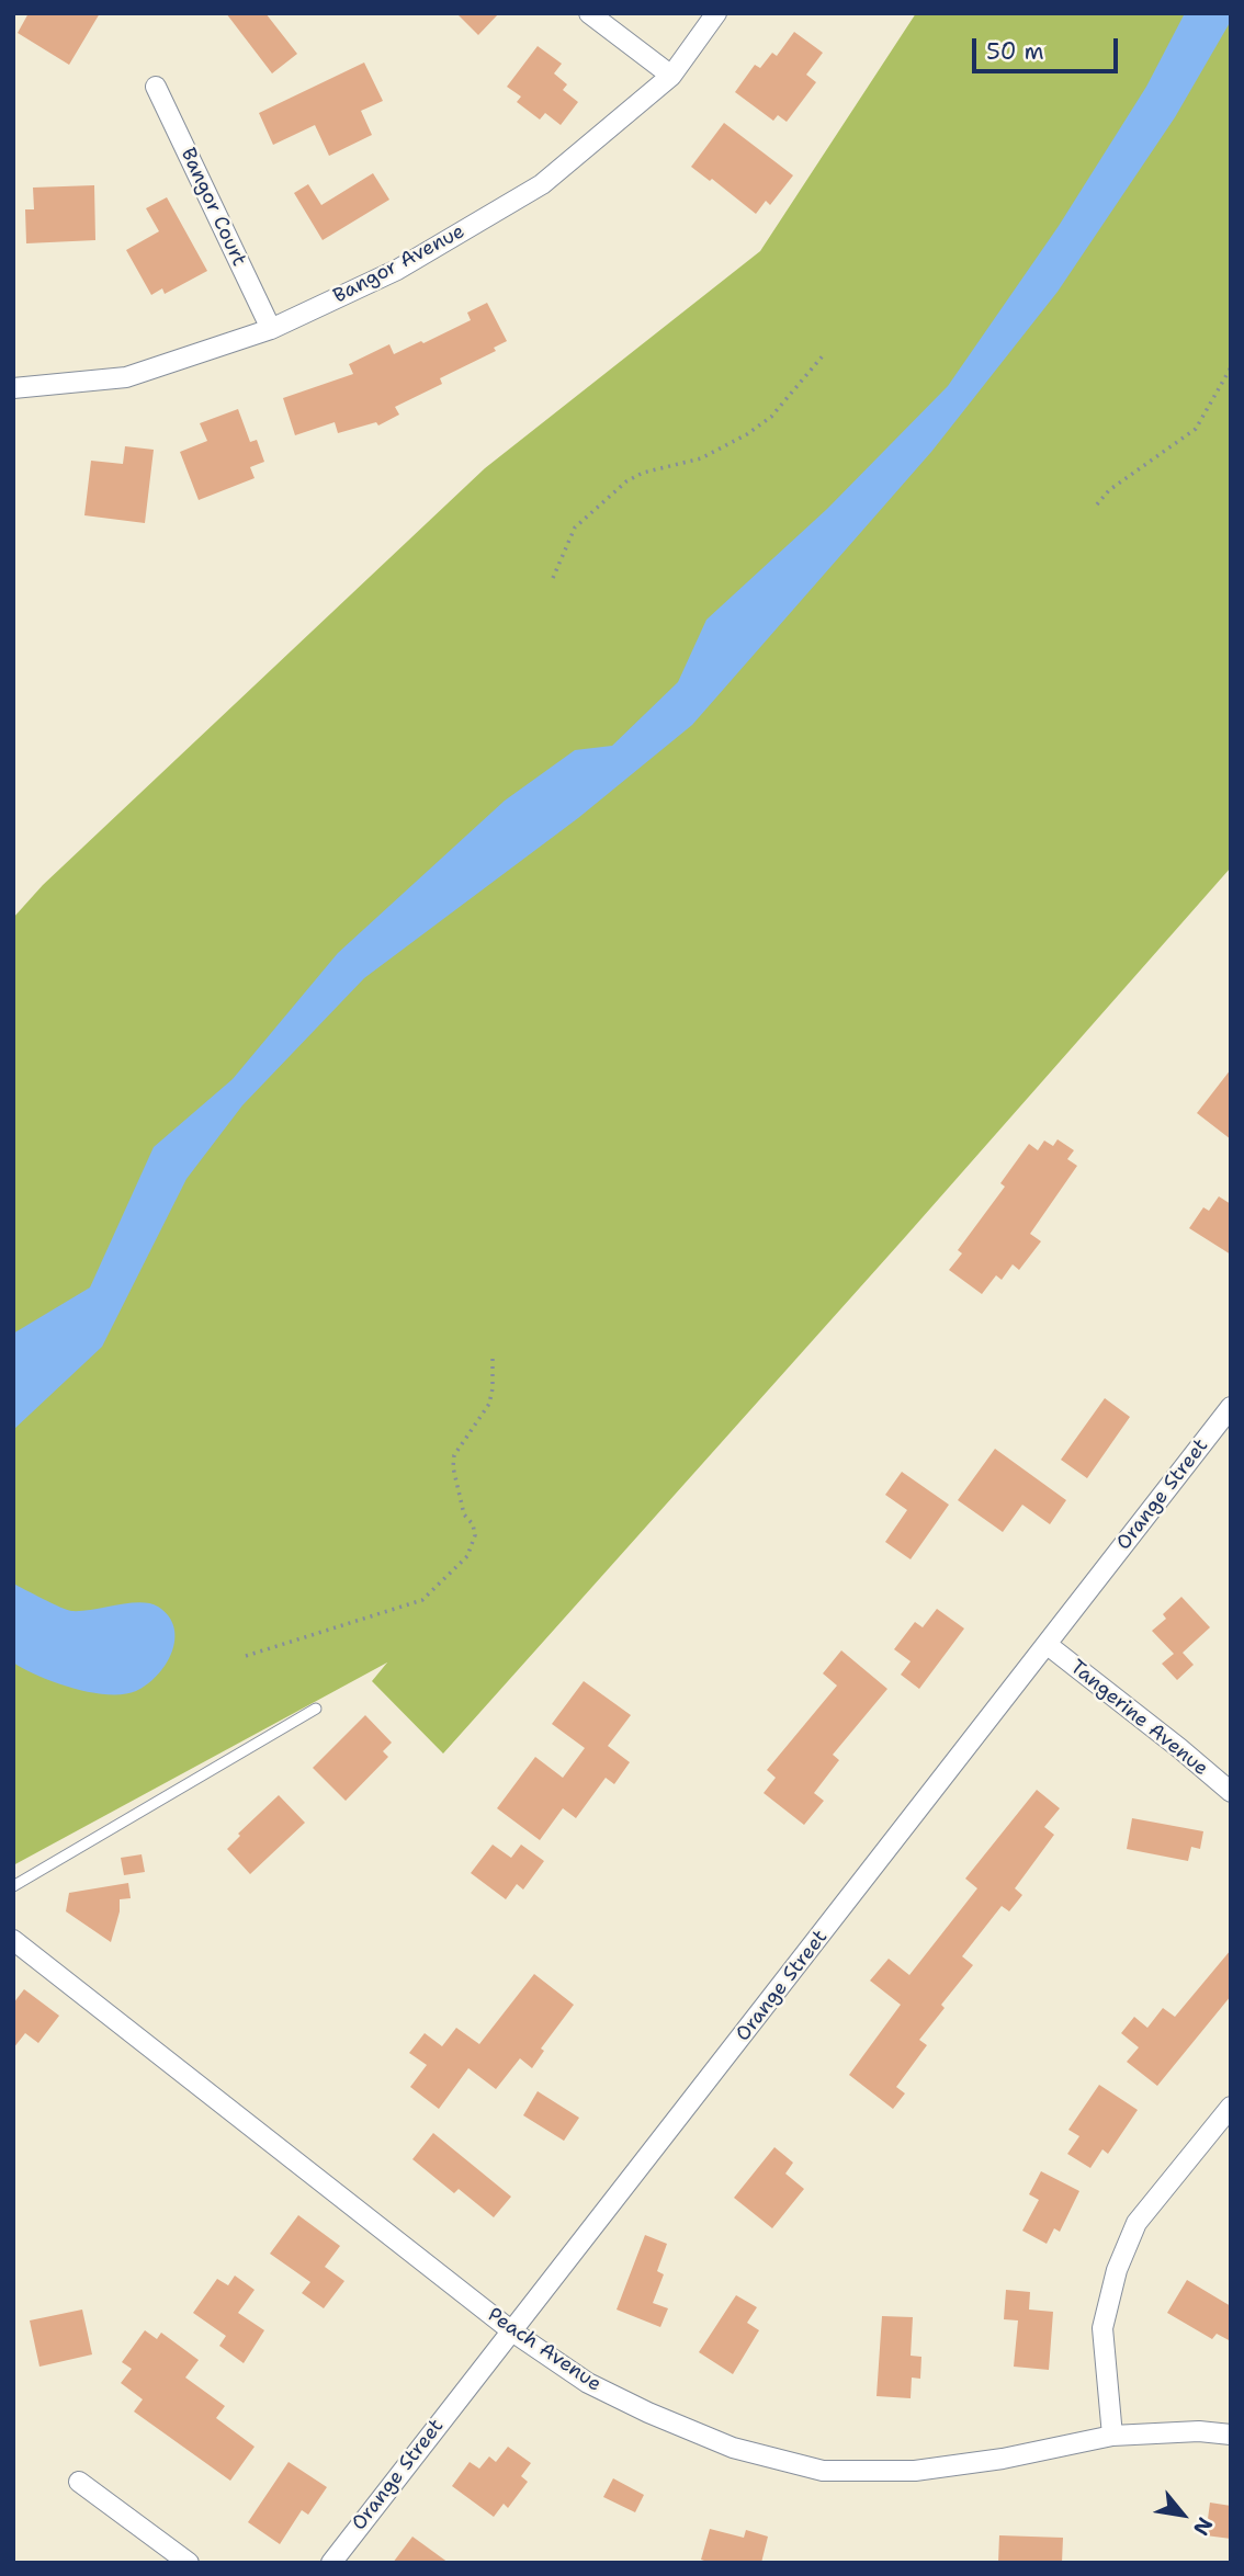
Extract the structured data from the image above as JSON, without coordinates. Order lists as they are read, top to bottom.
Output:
{
  "streets": {
    "street": [
      "Bangor Court",
      "Bangor Avenue",
      "Orange Street",
      "Tangerine Avenue",
      "Peach Avenue"
    ]
  },
  "crossings": [
    ["Bangor Court", "Bangor Avenue"],
    ["Orange Street", "Tangerine Avenue"],
    ["Orange Street", "Peach Avenue"]
  ],
  "scale_bar": "50 m",
  "north": "bottom right"
}
